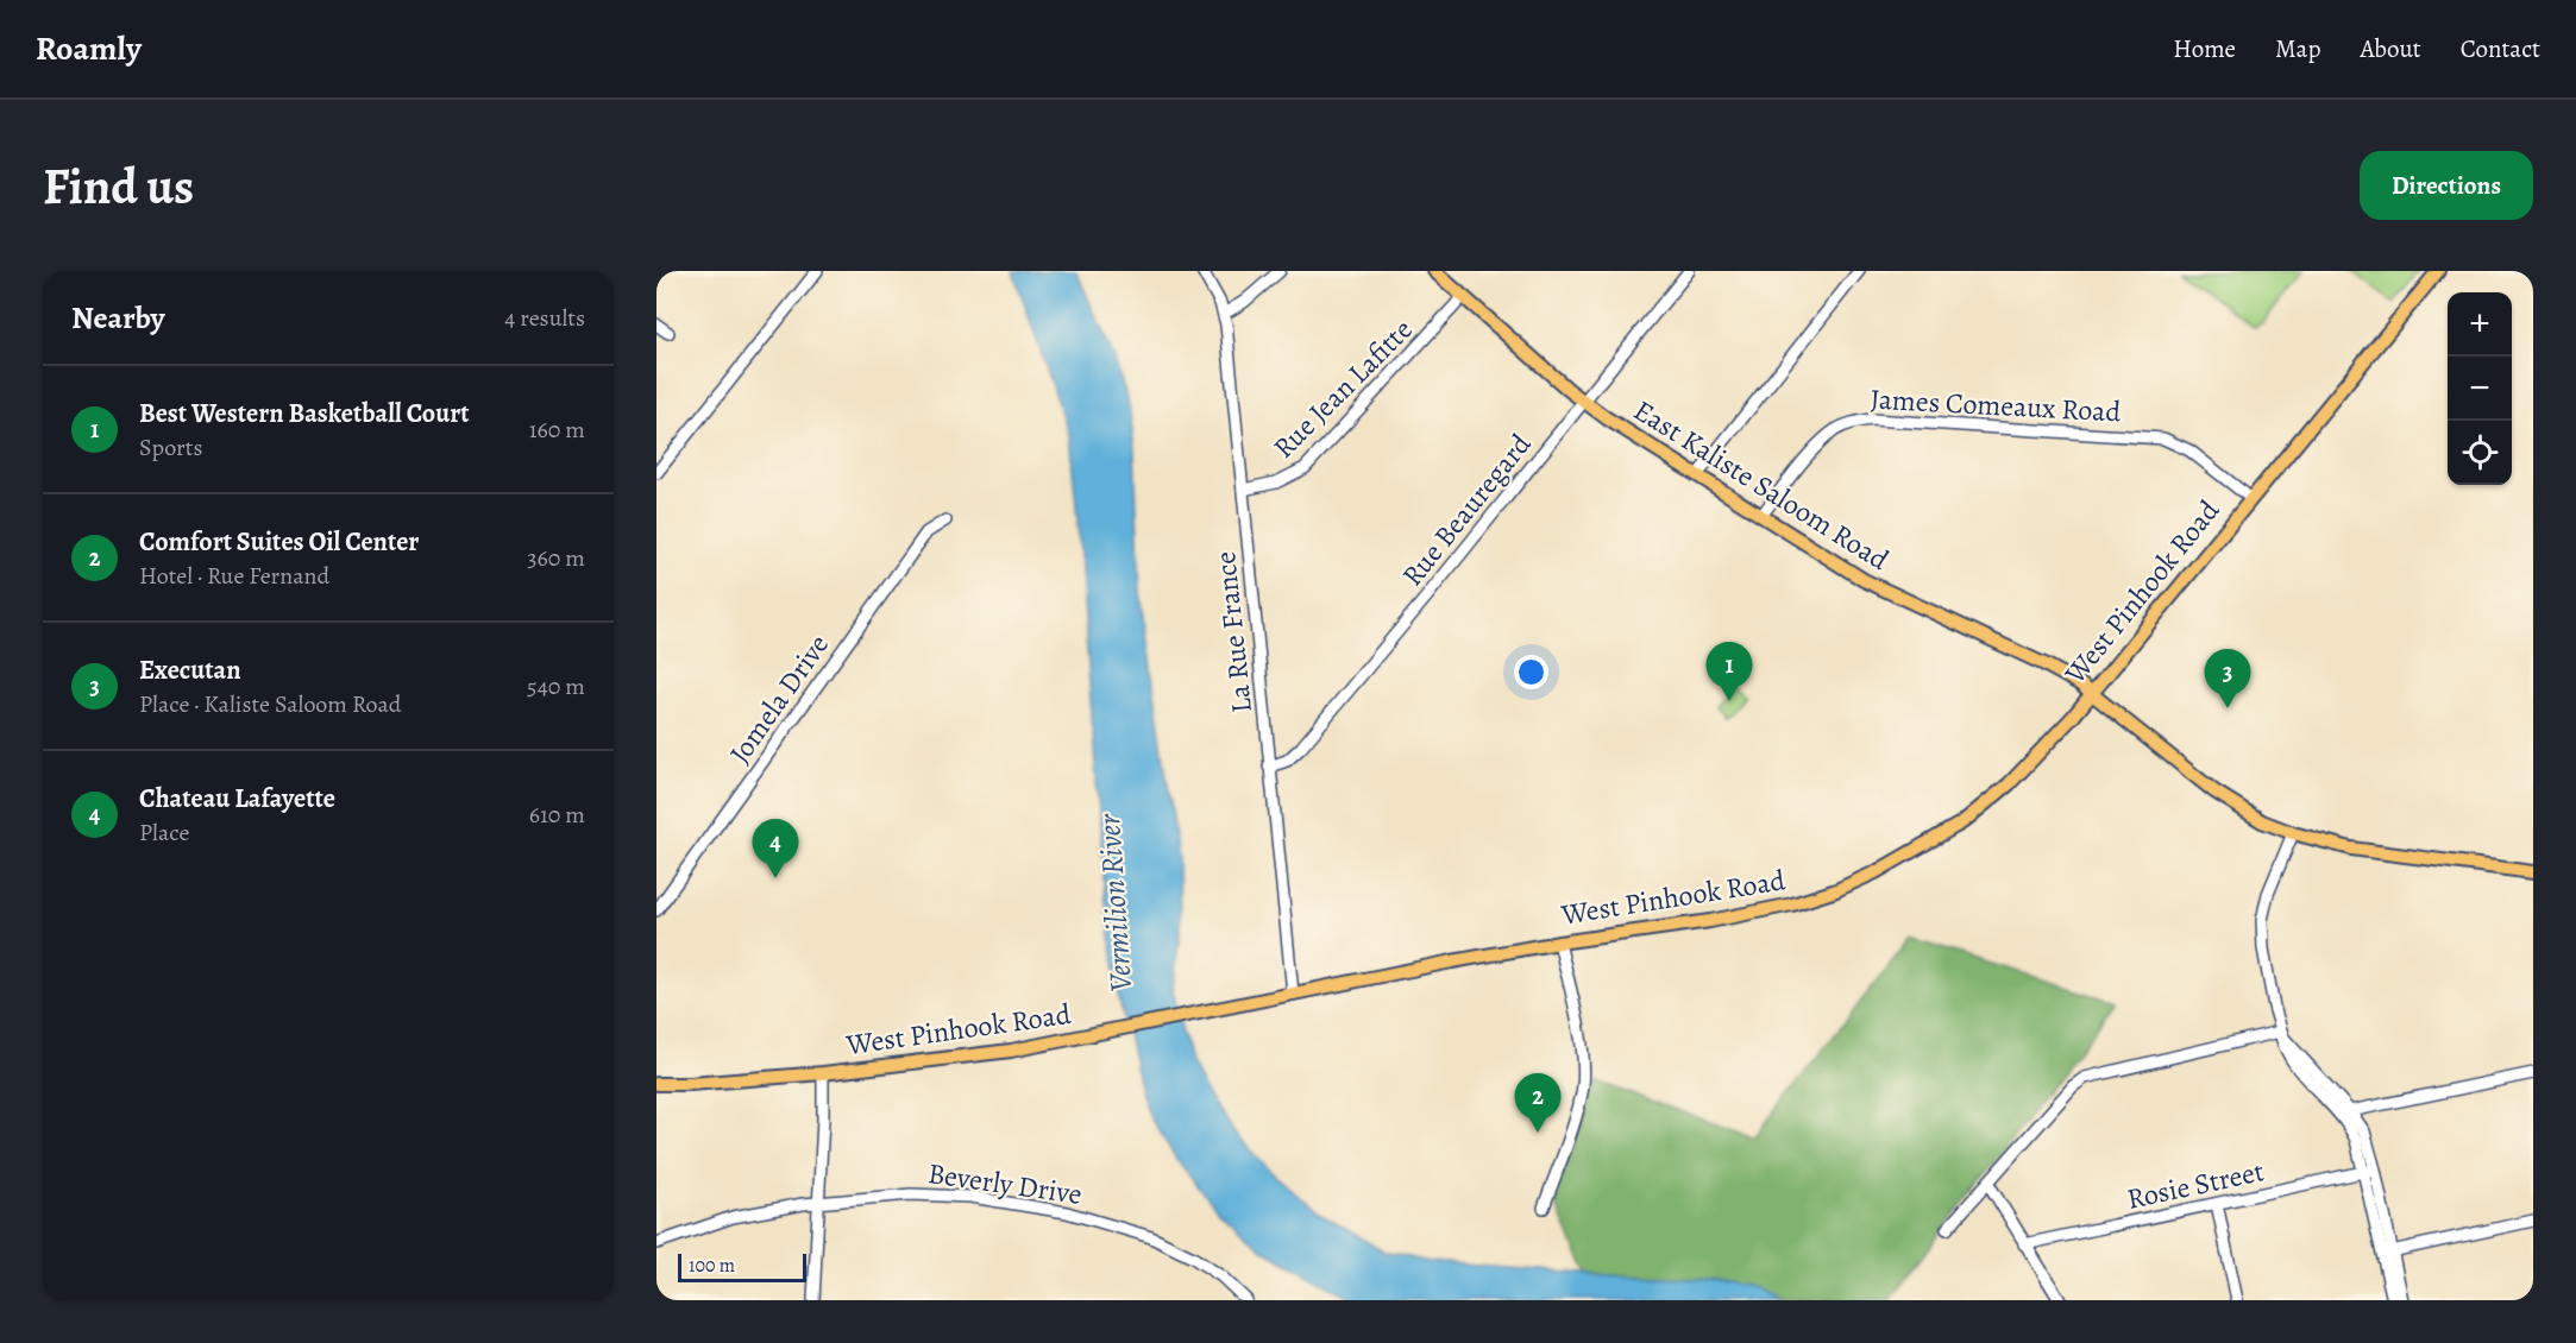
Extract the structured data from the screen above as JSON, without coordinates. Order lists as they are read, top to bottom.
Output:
{
  "streets": {
    "main road": ["East Kaliste Saloom Road", "West Pinhook Road"],
    "street": [
      "Rue Jean Lafitte",
      "James Comeaux Road",
      "Rue Beauregard",
      "La Rue France",
      "Jomela Drive",
      "Beverly Drive",
      "Rosie Street"
    ]
  },
  "crossings": [
    ["Rue Jean Lafitte", "East Kaliste Saloom Road"],
    ["Rue Jean Lafitte", "La Rue France"],
    ["James Comeaux Road", "East Kaliste Saloom Road"],
    ["James Comeaux Road", "West Pinhook Road"],
    ["East Kaliste Saloom Road", "Rue Beauregard"],
    ["East Kaliste Saloom Road", "West Pinhook Road"],
    ["Rue Beauregard", "La Rue France"],
    ["West Pinhook Road", "La Rue France"]
  ],
  "water": ["Vermilion River"],
  "scale_bar": "100 m",
  "page": {
    "header": "Roamly",
    "nav": [
      "Home",
      "Map",
      "About",
      "Contact"
    ],
    "buttons": "Directions",
    "title": "Find us",
    "heading": ["Nearby", "4 results"],
    "map_buttons": ["+", "−"],
    "list": [
      {
        "mark": "1",
        "name": "Best Western Basketball Court",
        "note": "Sports",
        "value": "160 m"
      },
      {
        "mark": "2",
        "name": "Comfort Suites Oil Center",
        "note": "Hotel · Rue Fernand",
        "value": "360 m"
      },
      {
        "mark": "3",
        "name": "Executan",
        "note": "Place · Kaliste Saloom Road",
        "value": "540 m"
      },
      {
        "mark": "4",
        "name": "Chateau Lafayette",
        "note": "Place",
        "value": "610 m"
      }
    ],
    "pins": [
      "1",
      "3",
      "4",
      "2"
    ],
    "scale": "100 m"
  }
}
